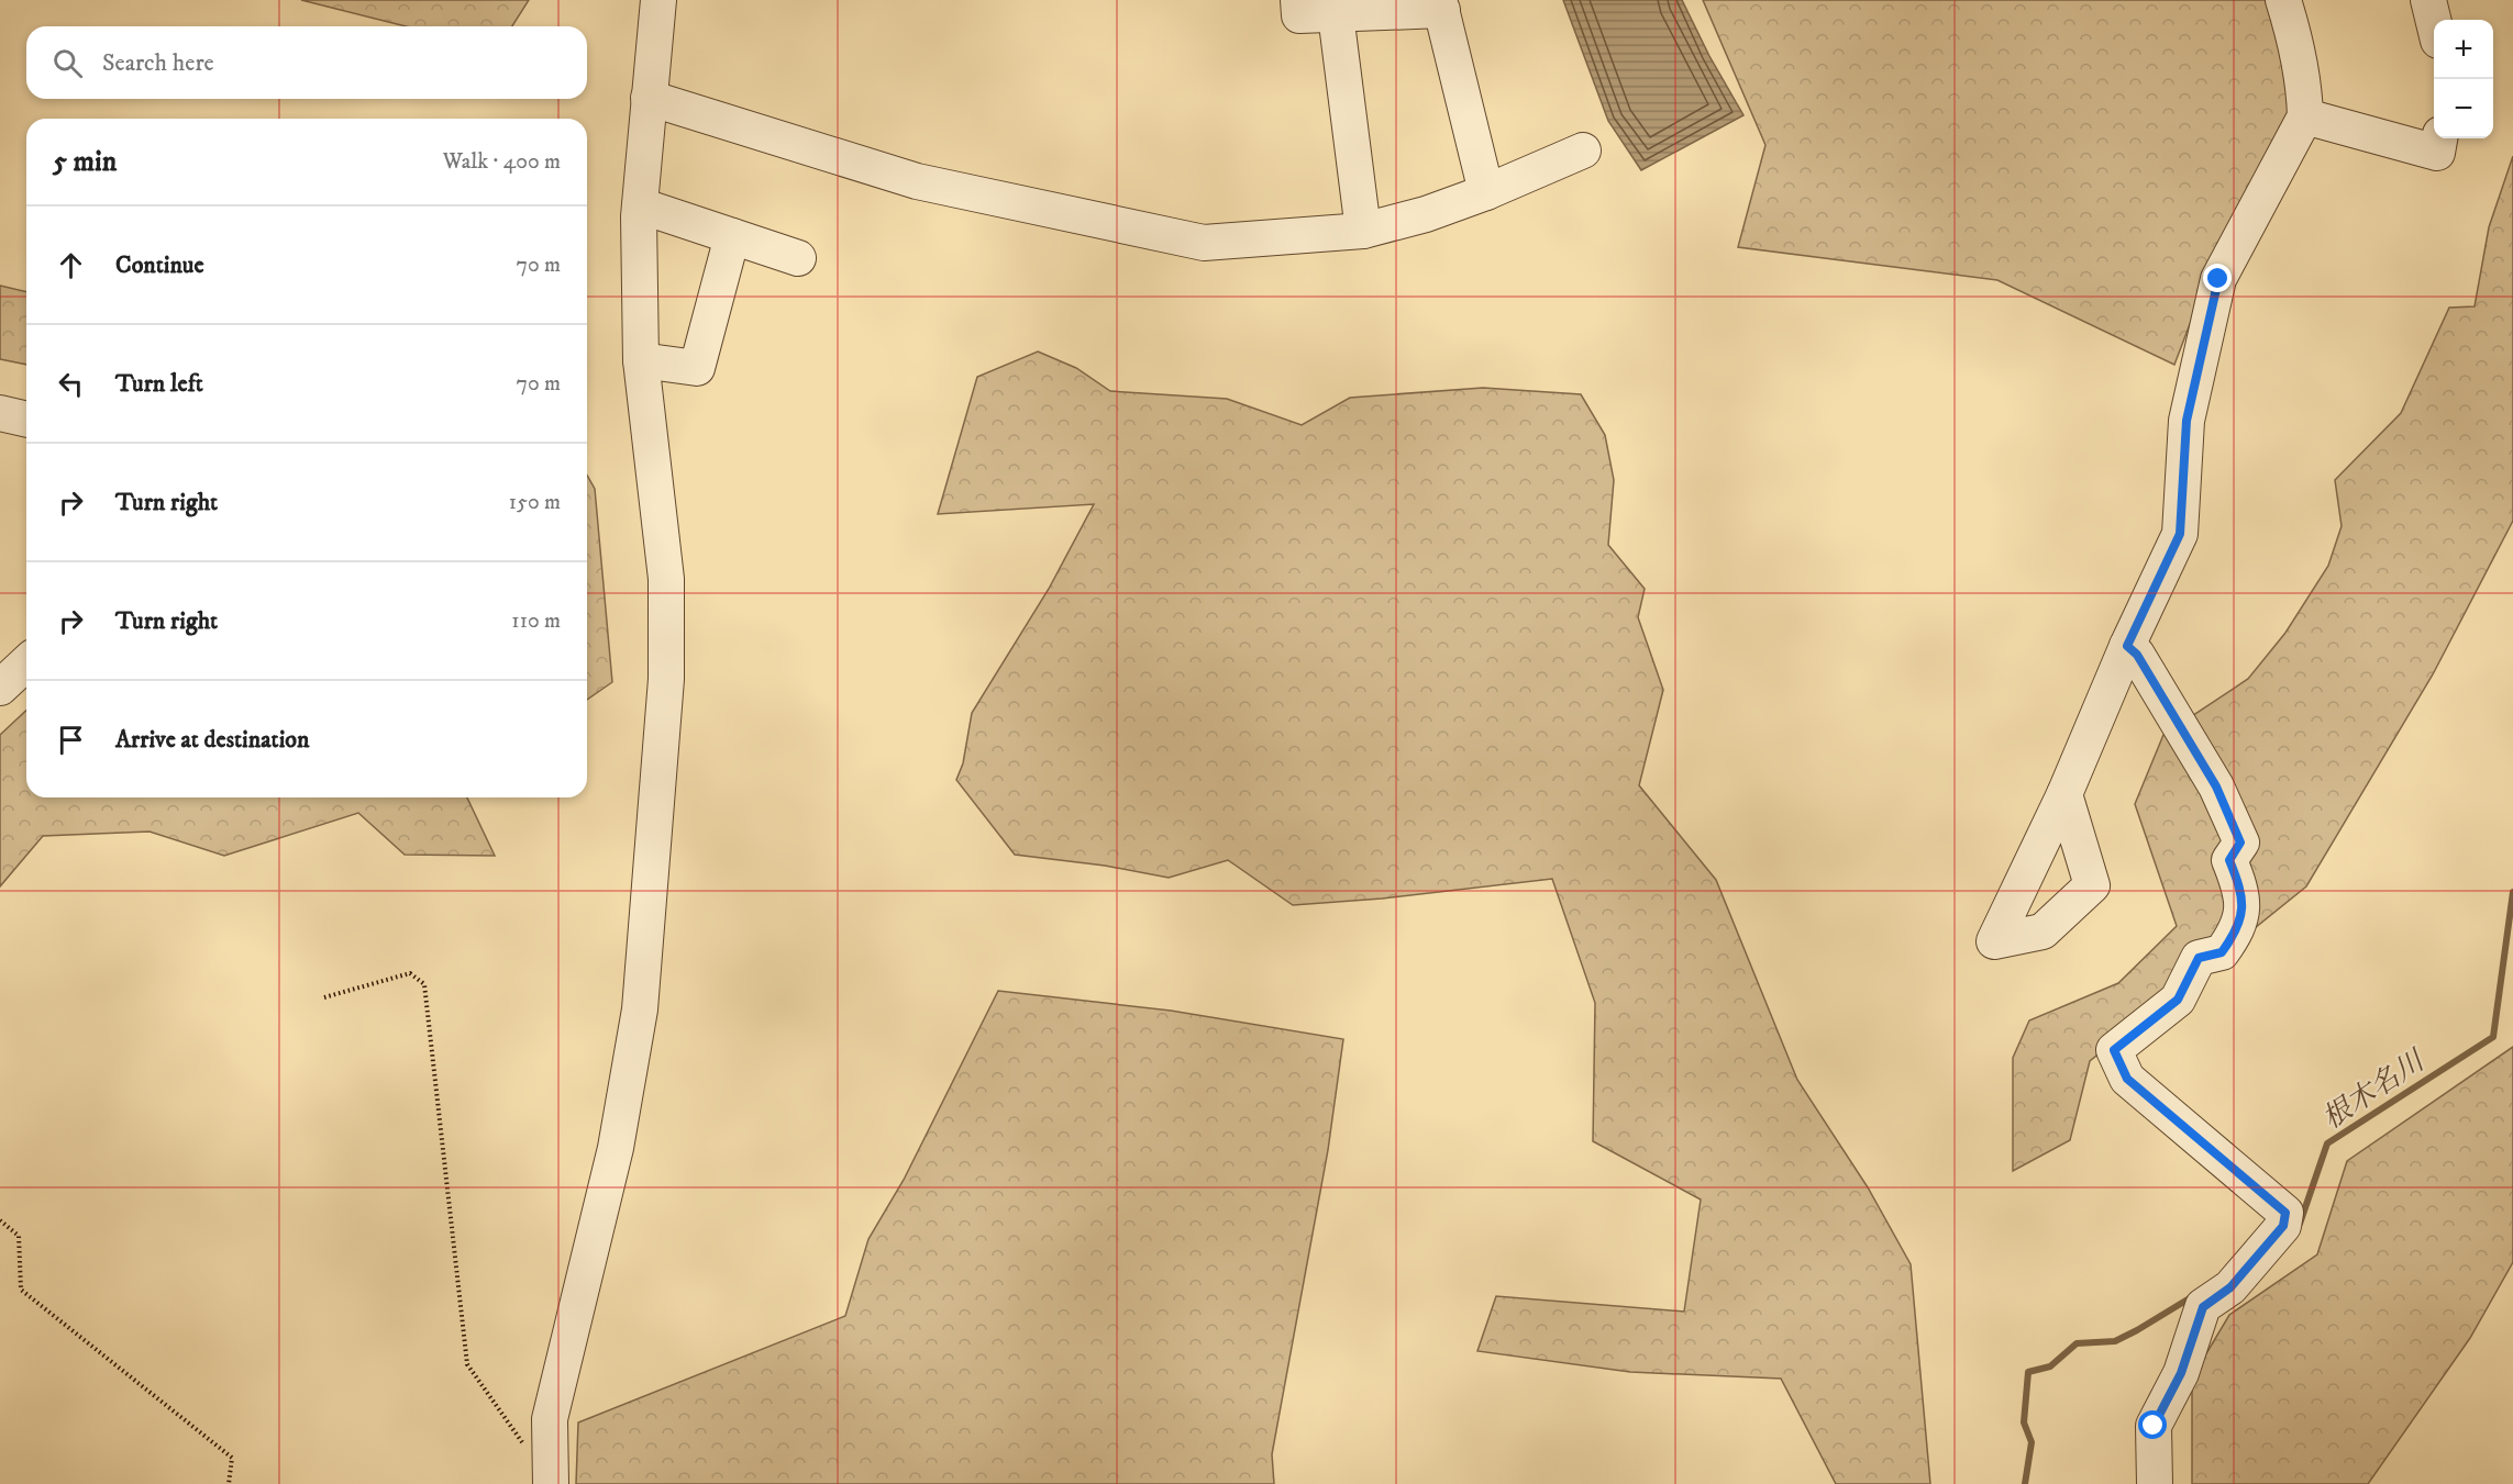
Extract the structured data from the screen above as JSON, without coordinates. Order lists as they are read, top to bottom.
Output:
{
  "water": ["根木名川"],
  "page": {
    "map_buttons": ["+", "−"],
    "search": "Search here",
    "heading": ["5 min", "Walk · 400 m"],
    "list": [
      ["Continue", "70 m"],
      ["Turn left", "70 m"],
      ["Turn right", "150 m"],
      ["Turn right", "110 m"],
      "Arrive at destination"
    ]
  }
}
